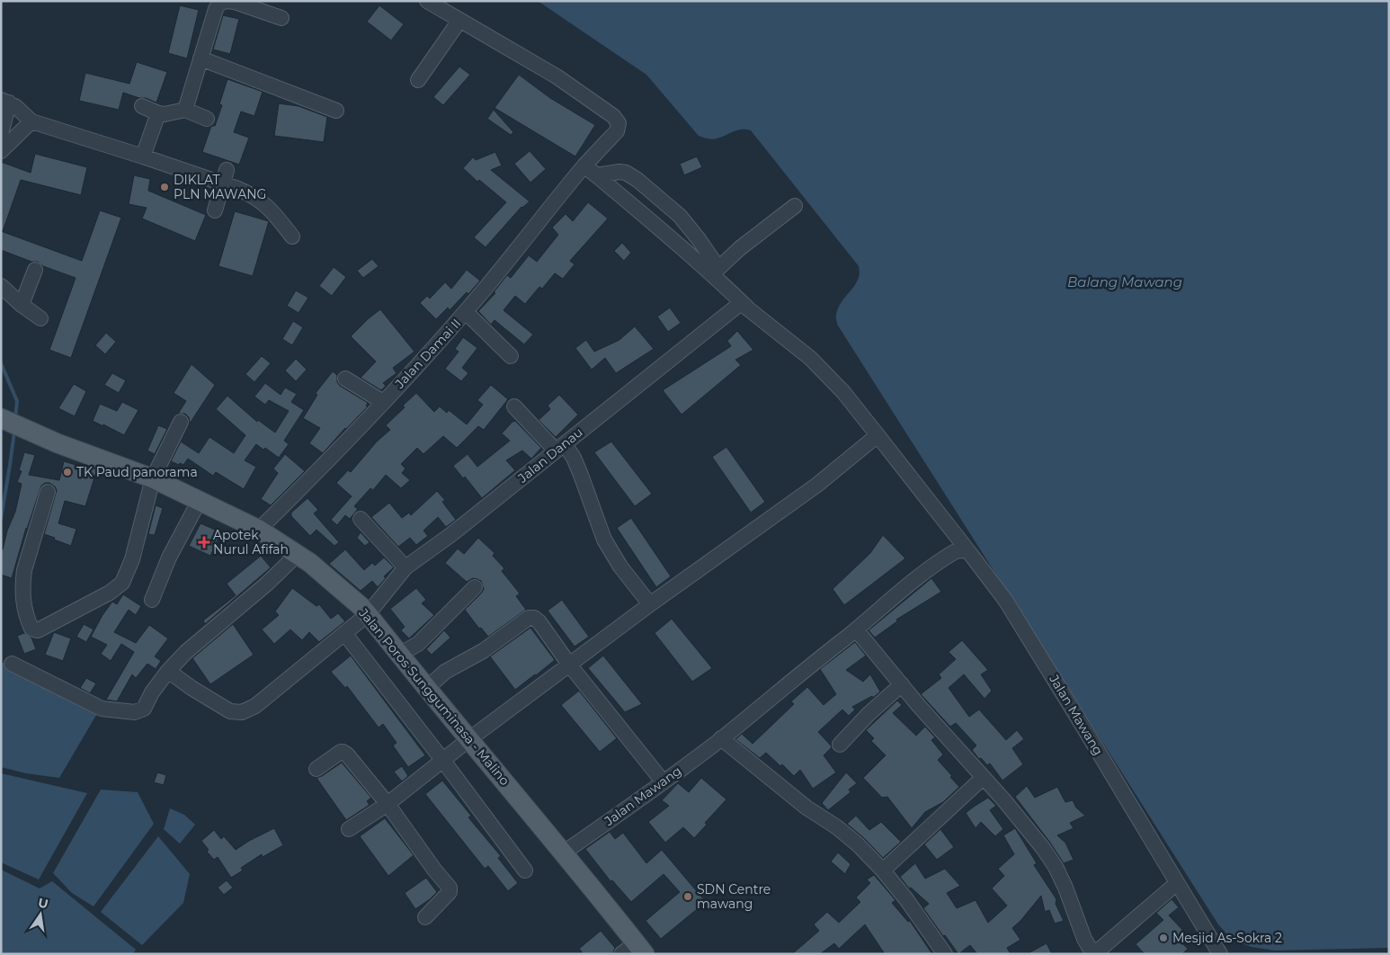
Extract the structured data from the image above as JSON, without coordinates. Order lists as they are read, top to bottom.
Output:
{
  "streets": {
    "main road": ["Jalan Poros Sungguminasa - Malino"],
    "street": ["Jalan Damai II", "Jalan Danau", "Jalan Mawang"]
  },
  "crossings": [
    ["Jalan Damai II", "Jalan Poros Sungguminasa - Malino"],
    ["Jalan Danau", "Jalan Poros Sungguminasa - Malino"],
    ["Jalan Danau", "Jalan Mawang"],
    ["Jalan Poros Sungguminasa - Malino", "Jalan Mawang"]
  ],
  "water": ["Balang Mawang"],
  "places": {
    "other": [
      "DIKLAT PLN MAWANG",
      "TK Paud panorama",
      "SDN Centre mawang",
      "Mesjid As-Sokra 2"
    ],
    "health": ["Apotek Nurul Afifah"]
  },
  "north": "top"
}
